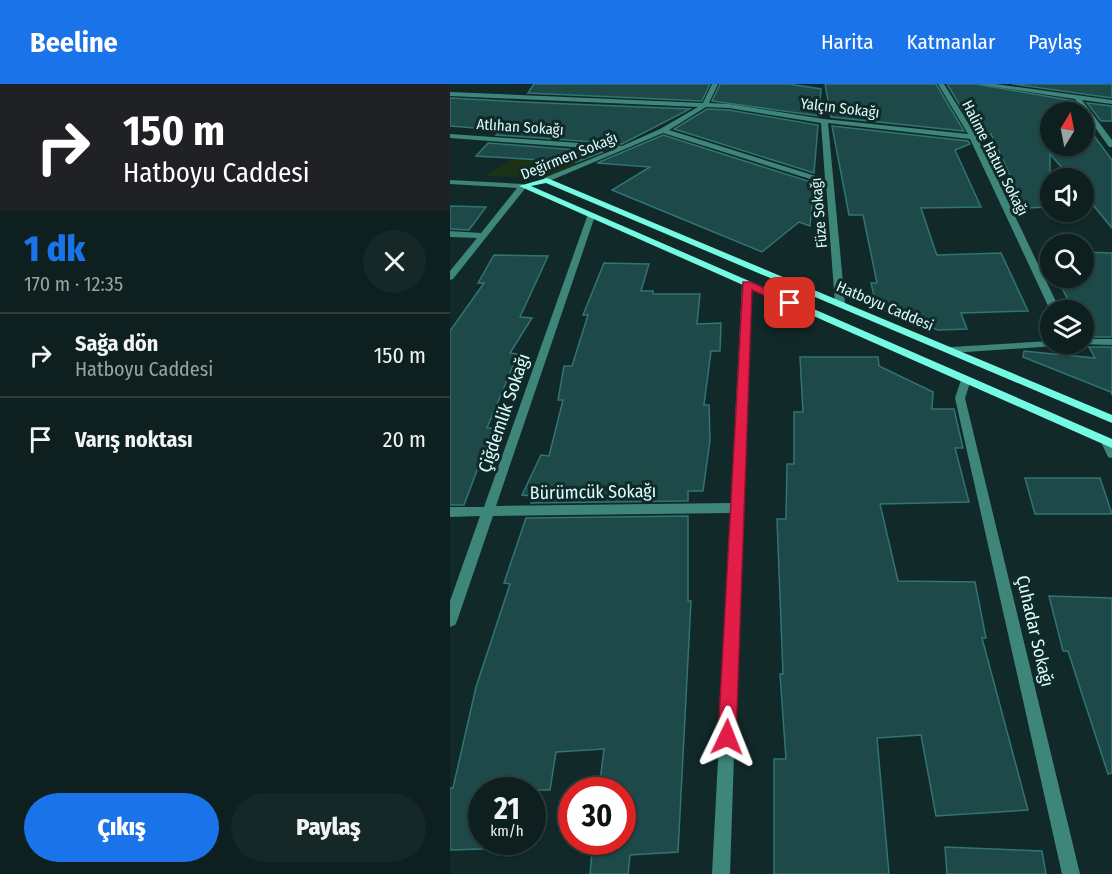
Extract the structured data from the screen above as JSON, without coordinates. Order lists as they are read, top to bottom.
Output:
{
  "streets": {
    "street": [
      "Yalçın Sokağı",
      "Atlıhan Sokağı",
      "Değirmen Sokağı",
      "Halime Hatun Sokağı",
      "Füze Sokağı",
      "Hatboyu Caddesi",
      "Çiğdemlik Sokağı",
      "Bürümcük Sokağı",
      "Çuhadar Sokağı"
    ]
  },
  "crossings": [
    ["Yalçın Sokağı", "Değirmen Sokağı"],
    ["Yalçın Sokağı", "Halime Hatun Sokağı"],
    ["Yalçın Sokağı", "Füze Sokağı"],
    ["Atlıhan Sokağı", "Değirmen Sokağı"],
    ["Değirmen Sokağı", "Hatboyu Caddesi"],
    ["Füze Sokağı", "Hatboyu Caddesi"],
    ["Hatboyu Caddesi", "Çiğdemlik Sokağı"],
    ["Hatboyu Caddesi", "Çuhadar Sokağı"],
    ["Çiğdemlik Sokağı", "Bürümcük Sokağı"]
  ],
  "north": "top",
  "page": {
    "header": "Beeline",
    "nav": ["Harita", "Katmanlar", "Paylaş"],
    "turn": ["150 m", "Hatboyu Caddesi"],
    "heading": ["1 dk", "170 m · 12:35"],
    "list": [
      {
        "name": "Sağa dön",
        "note": "Hatboyu Caddesi",
        "value": "150 m"
      },
      {
        "name": "Varış noktası",
        "value": "20 m"
      }
    ],
    "speed": "21 km/h",
    "limit": "30",
    "buttons": ["Çıkış", "Paylaş"]
  }
}
